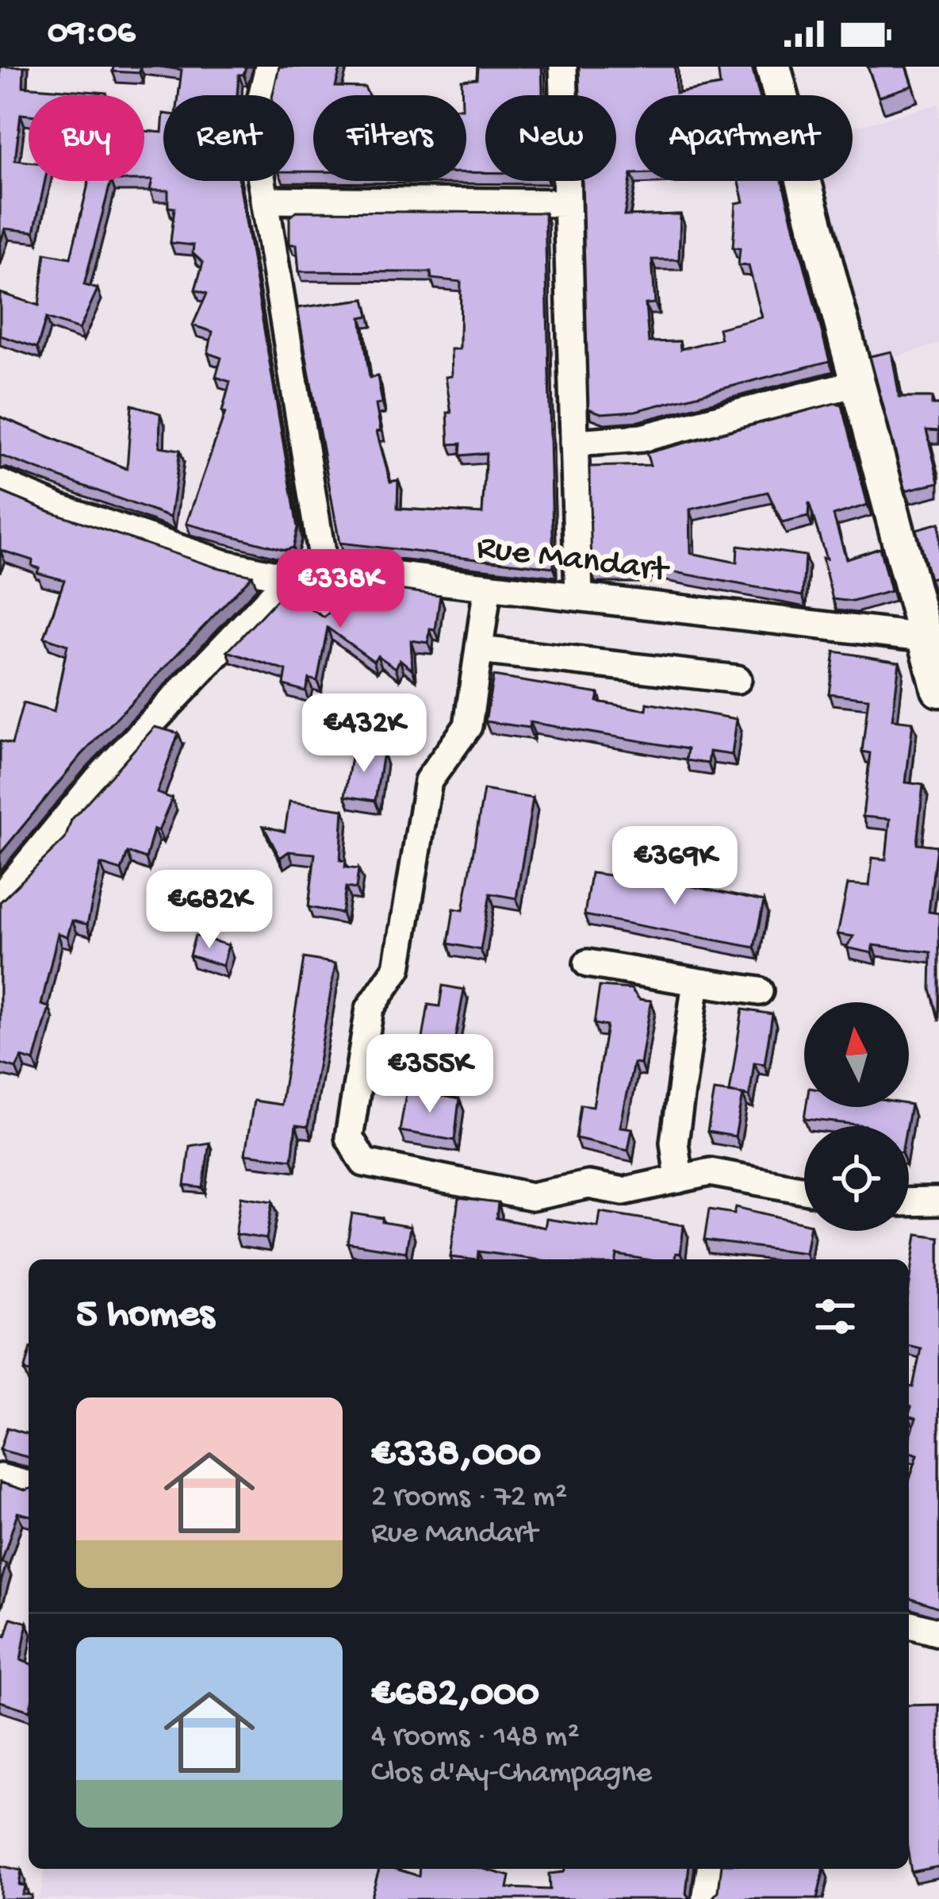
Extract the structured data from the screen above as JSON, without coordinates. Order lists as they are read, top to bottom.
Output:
{
  "streets": {
    "street": ["Rue Mandart"]
  },
  "north": "top",
  "page": {
    "status": "09:06",
    "chip": [
      "Buy",
      "Rent",
      "Filters",
      "New",
      "Apartment"
    ],
    "price": [
      "€338K",
      "€432K",
      "€369K",
      "€682K",
      "€355K"
    ],
    "heading": "5 homes",
    "list": [
      {
        "name": "€338,000",
        "note": "2 rooms · 72 m² · Rue Mandart"
      },
      {
        "name": "€682,000",
        "note": "4 rooms · 148 m² · Clos d'Ay-Champagne"
      }
    ]
  }
}
